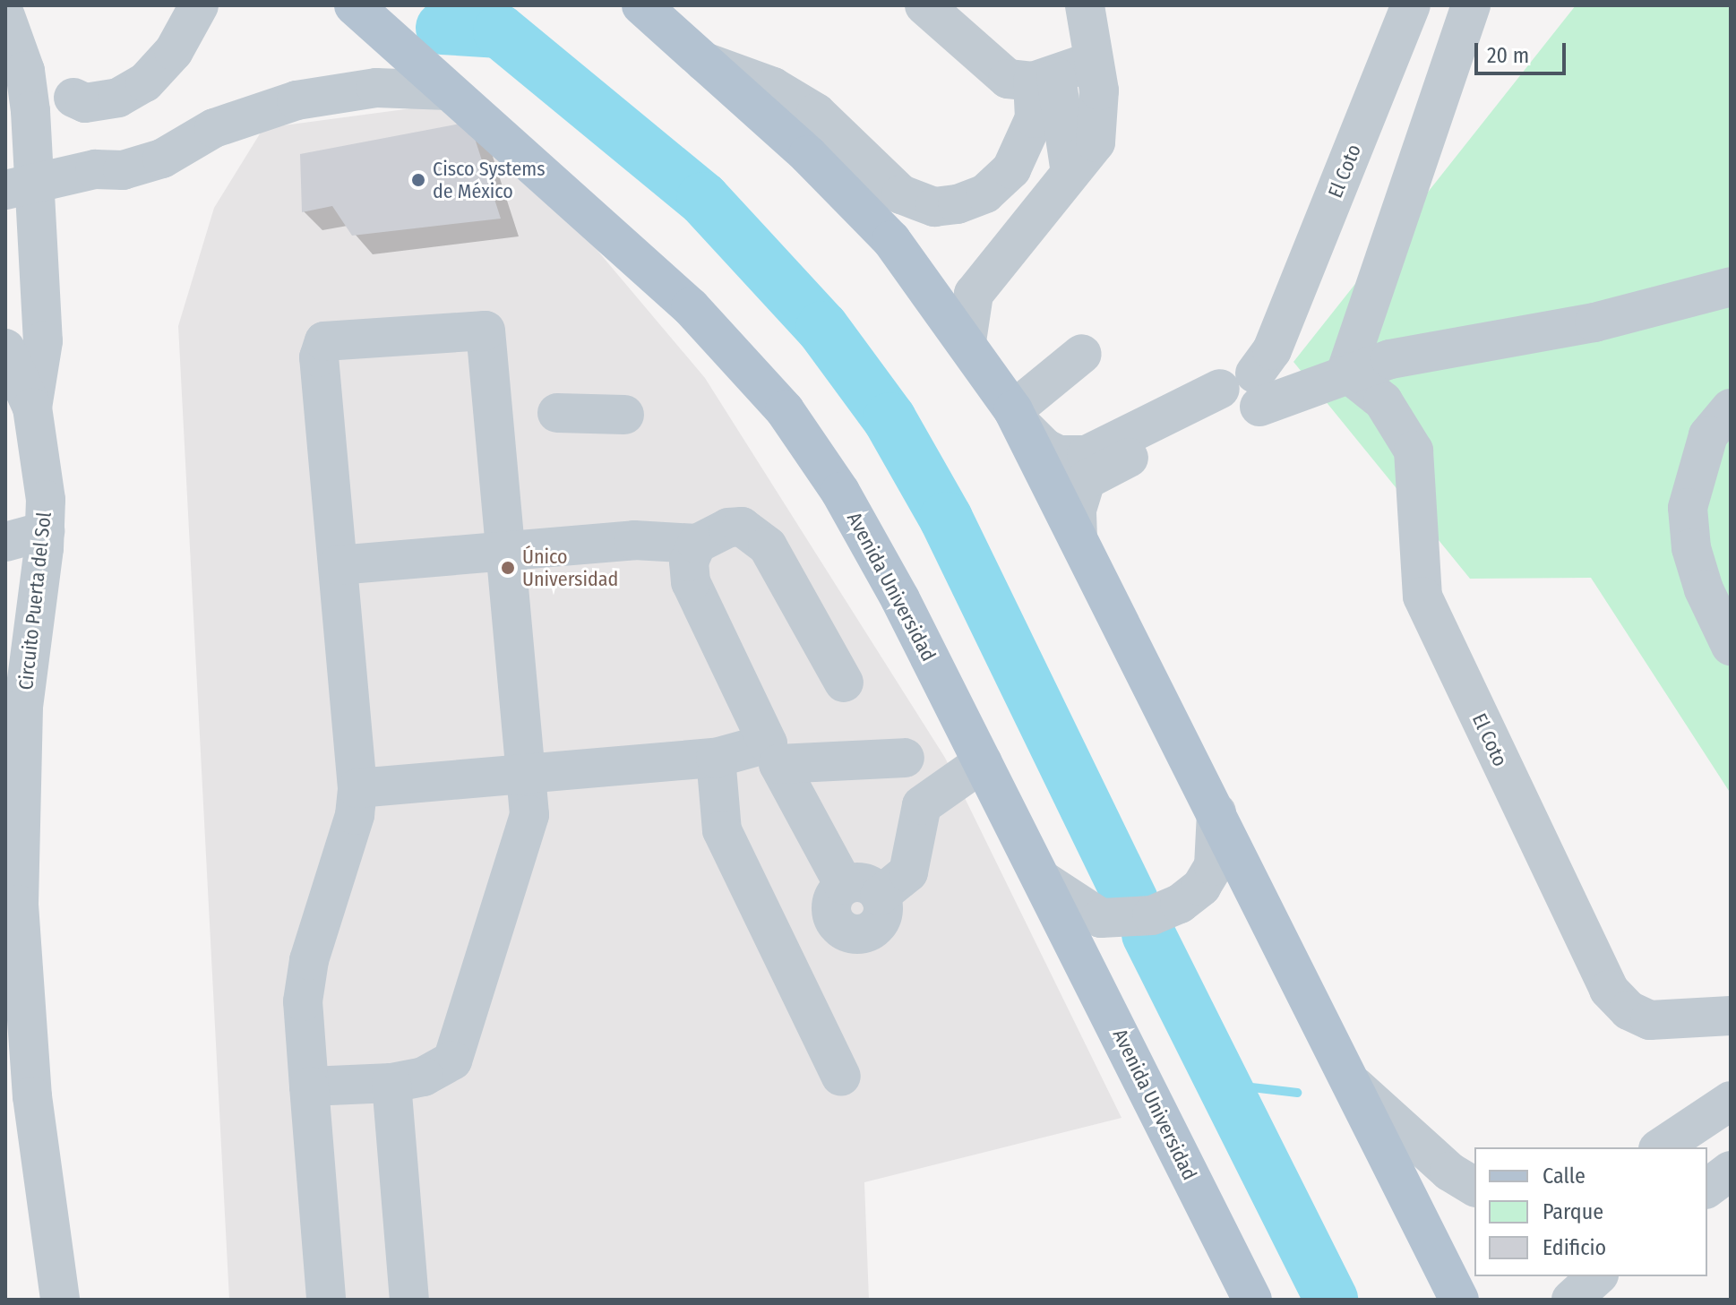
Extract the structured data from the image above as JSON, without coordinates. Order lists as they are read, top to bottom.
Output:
{
  "streets": {
    "main road": ["Avenida Universidad"],
    "street": ["El Coto", "Circuito Puerta del Sol"]
  },
  "places": ["Cisco Systems de México", "Único Universidad"],
  "legend": ["Calle", "Parque", "Edificio"],
  "scale_bar": "20 m"
}
